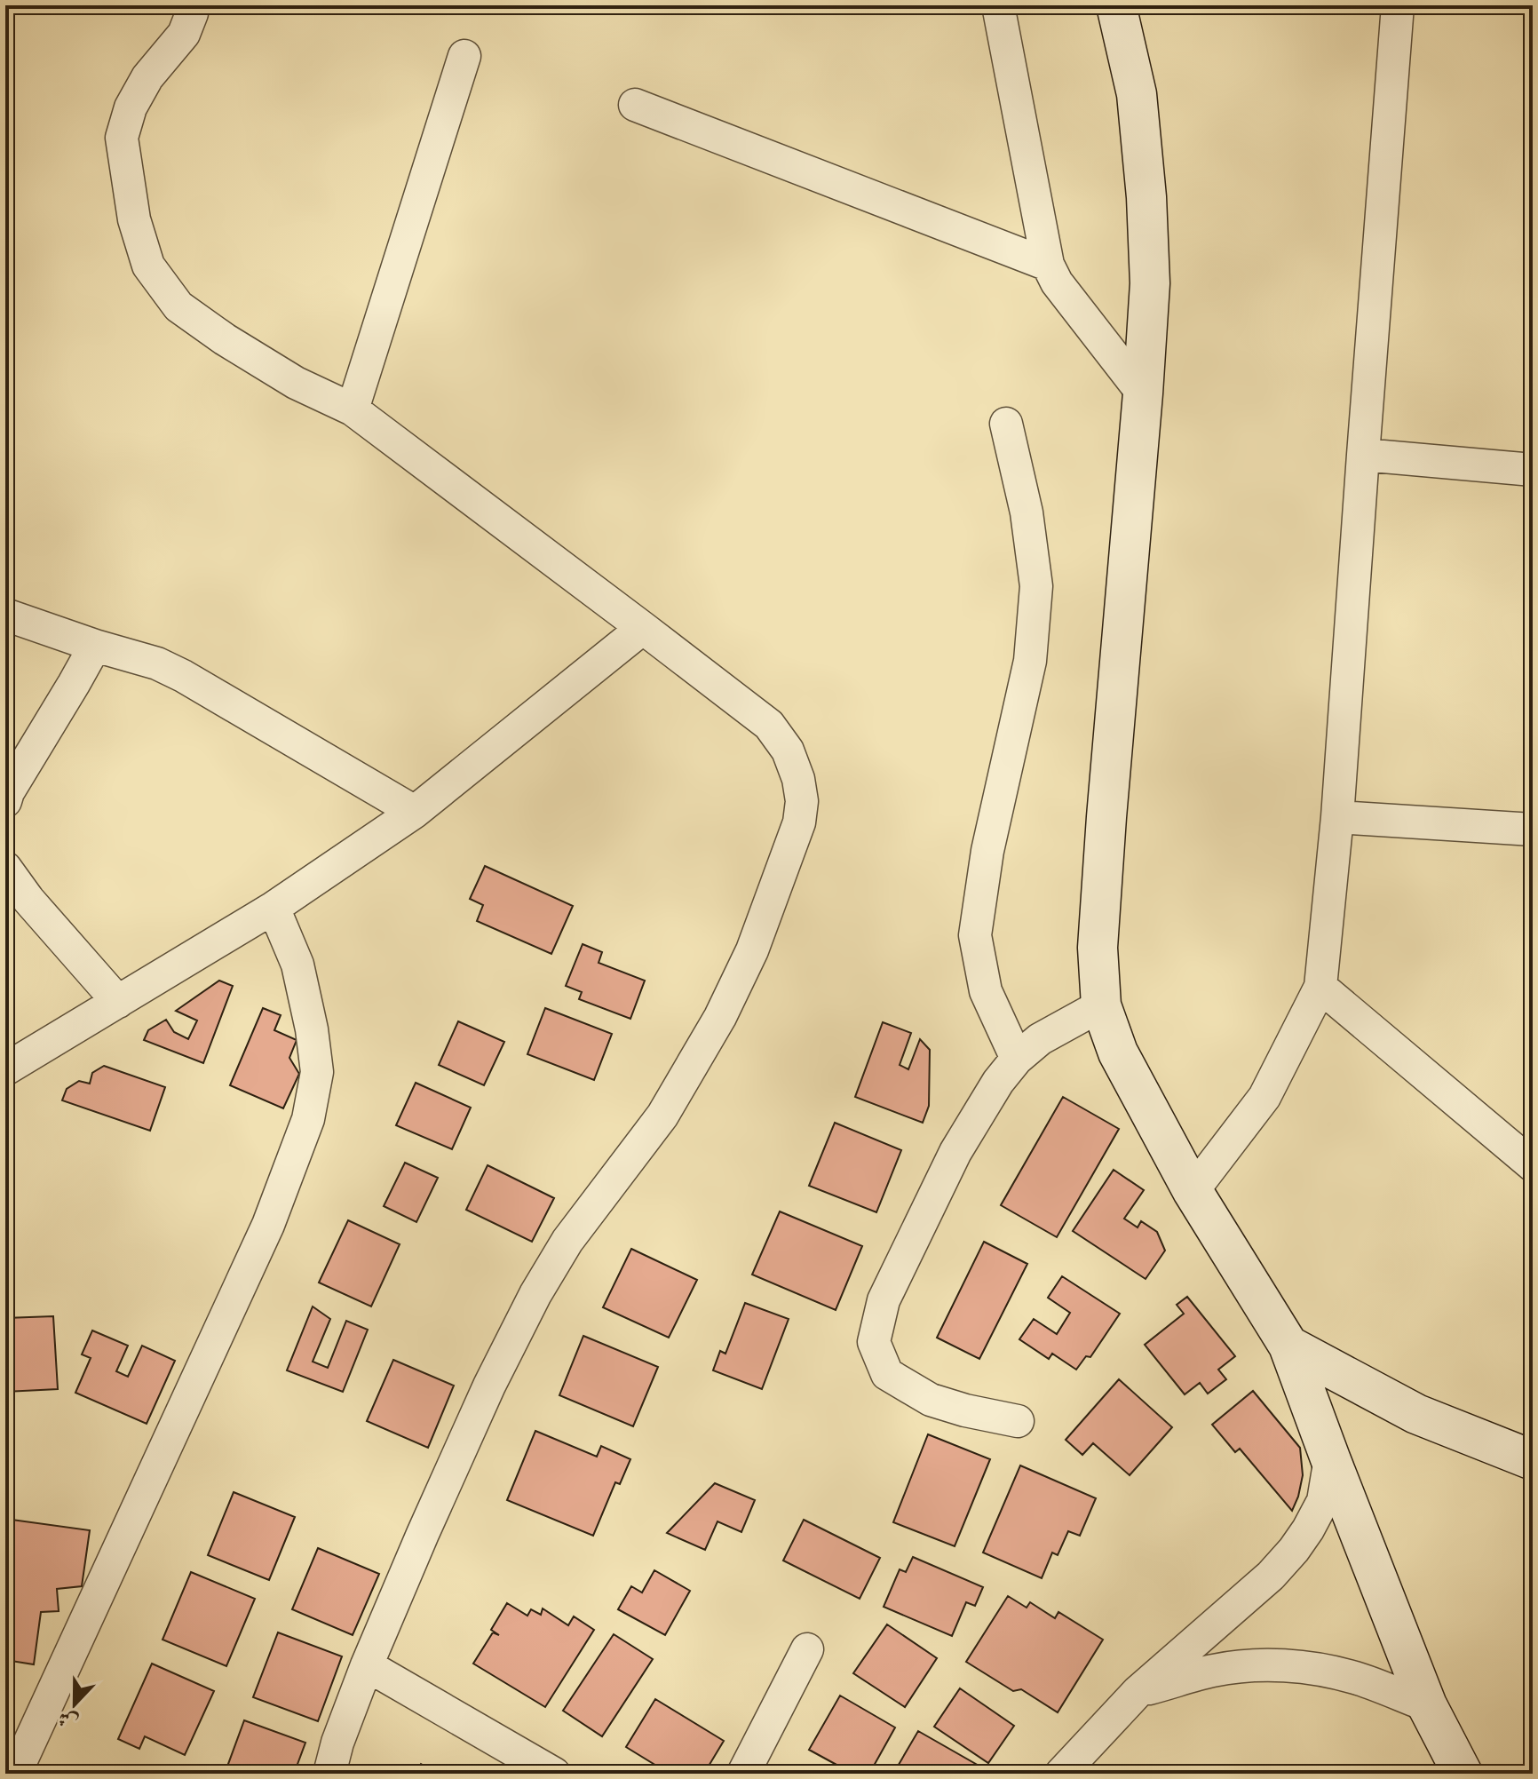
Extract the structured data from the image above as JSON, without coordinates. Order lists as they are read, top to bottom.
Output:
{
  "north": "bottom"
}
